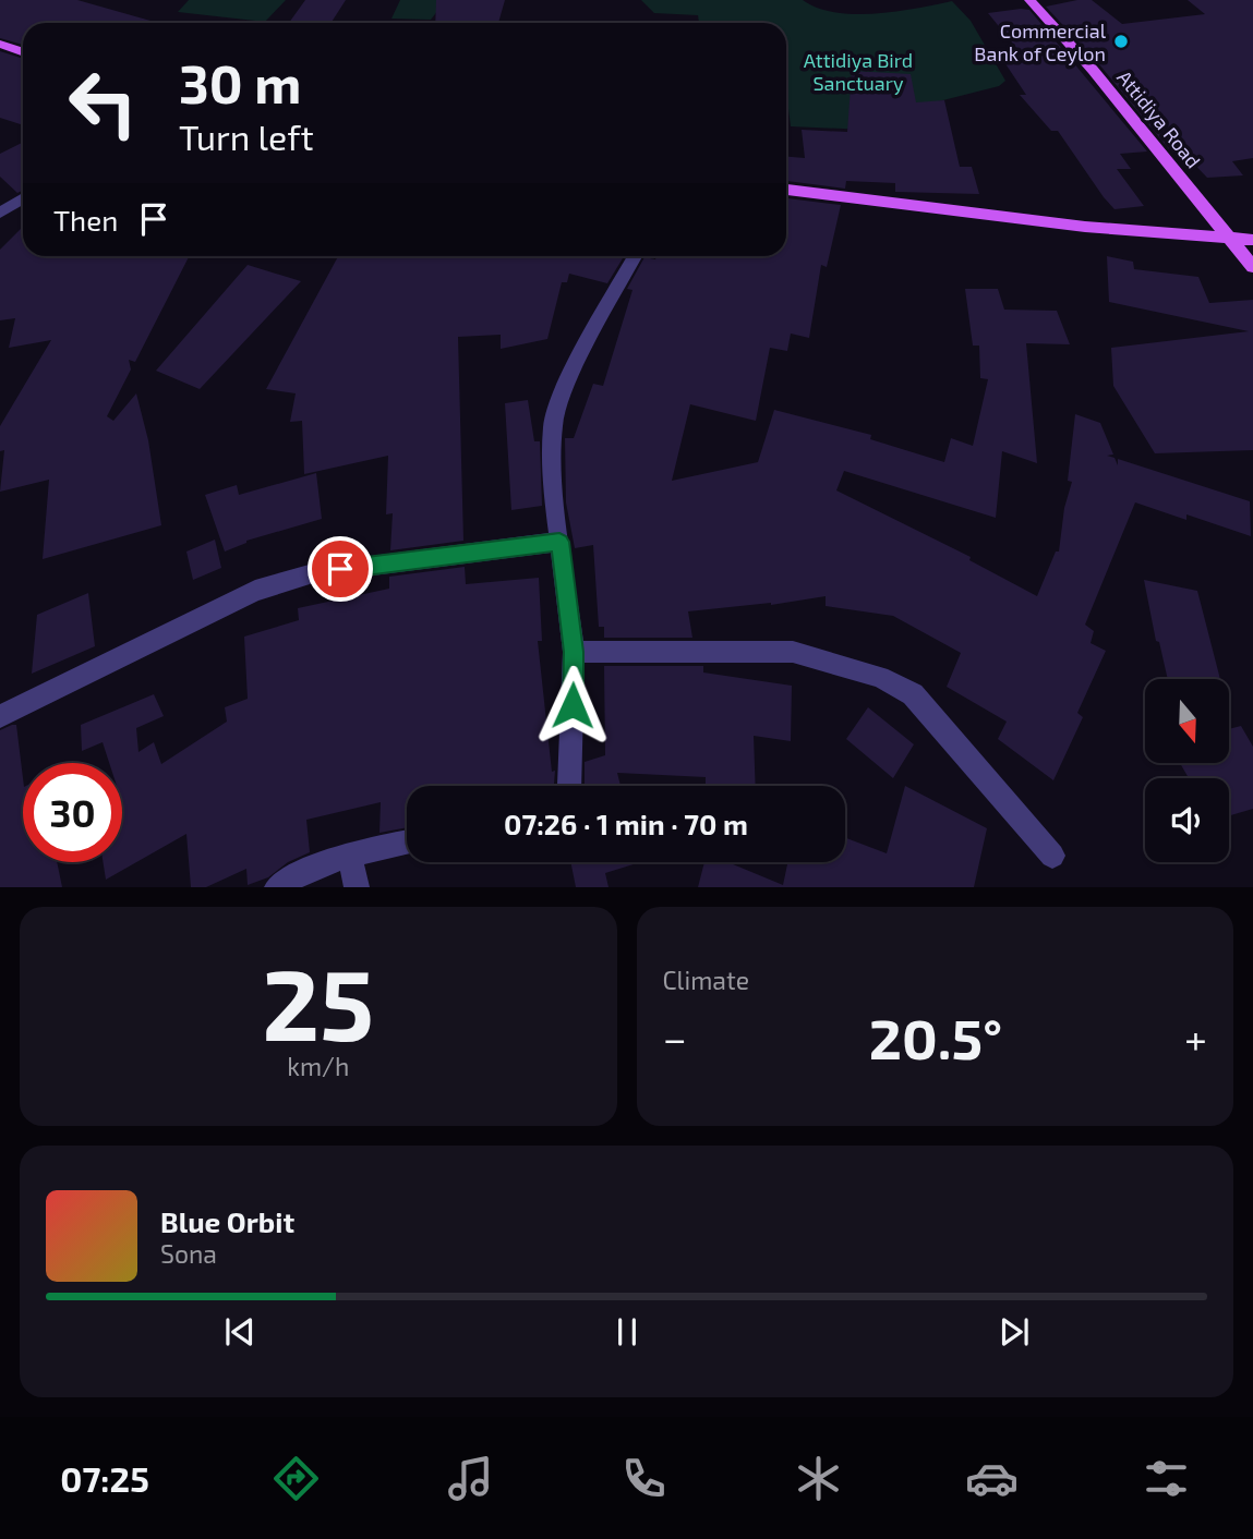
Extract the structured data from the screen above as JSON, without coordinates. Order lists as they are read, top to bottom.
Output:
{
  "streets": {
    "main road": ["Attidiya Road"]
  },
  "parks": ["Attidiya Bird Sanctuary"],
  "places": ["Commercial Bank of Ceylon"],
  "north": "bottom",
  "page": {
    "turn": ["30 m", "Turn left"],
    "then": "Then",
    "limit": "30",
    "trip": "07:26 · 1 min · 70 m",
    "tile": [
      ["25", "km/h"],
      "Climate"
    ],
    "heat": ["−", "20.5°", "+"],
    "song": ["Blue Orbit", "Sona"],
    "tabs": "07:25"
  }
}
